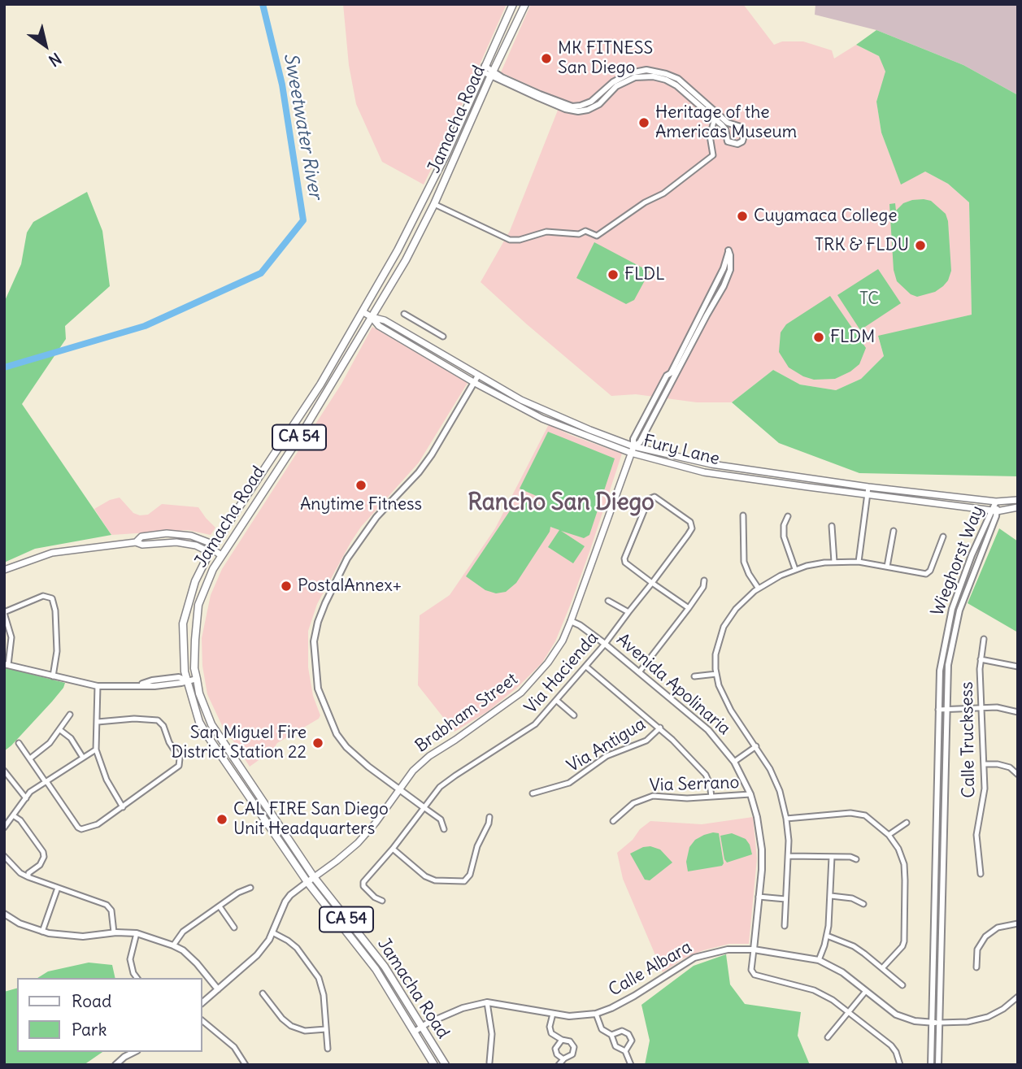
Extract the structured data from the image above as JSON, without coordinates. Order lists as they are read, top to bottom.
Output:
{
  "streets": {
    "main road": [
      "Jamacha Road",
      "CA 54",
      "Fury Lane",
      "Brabham Street"
    ],
    "street": [
      "Wieghorst Way",
      "Via Hacienda",
      "Avenida Apolinaria",
      "Calle Trucksess",
      "Via Antigua",
      "Via Serrano",
      "Calle Albara"
    ]
  },
  "crossings": [
    ["Jamacha Road", "Fury Lane"],
    ["Jamacha Road", "Brabham Street"],
    ["Jamacha Road", "Calle Albara"],
    ["Fury Lane", "Wieghorst Way"],
    ["Fury Lane", "Brabham Street"],
    ["Wieghorst Way", "Calle Albara"],
    ["Via Hacienda", "Avenida Apolinaria"],
    ["Avenida Apolinaria", "Brabham Street"],
    ["Avenida Apolinaria", "Via Serrano"],
    ["Avenida Apolinaria", "Calle Albara"]
  ],
  "districts": ["Rancho San Diego"],
  "water": ["Sweetwater River"],
  "parks": ["TC"],
  "places": [
    "MK FITNESS San Diego",
    "Heritage of the Americas Museum",
    "Cuyamaca College",
    "TRK & FLDU",
    "FLDL",
    "FLDM",
    "Anytime Fitness",
    "PostalAnnex+",
    "San Miguel Fire District Station 22",
    "CAL FIRE San Diego Unit Headquarters"
  ],
  "legend": ["Road", "Park"],
  "north": "bottom right"
}
